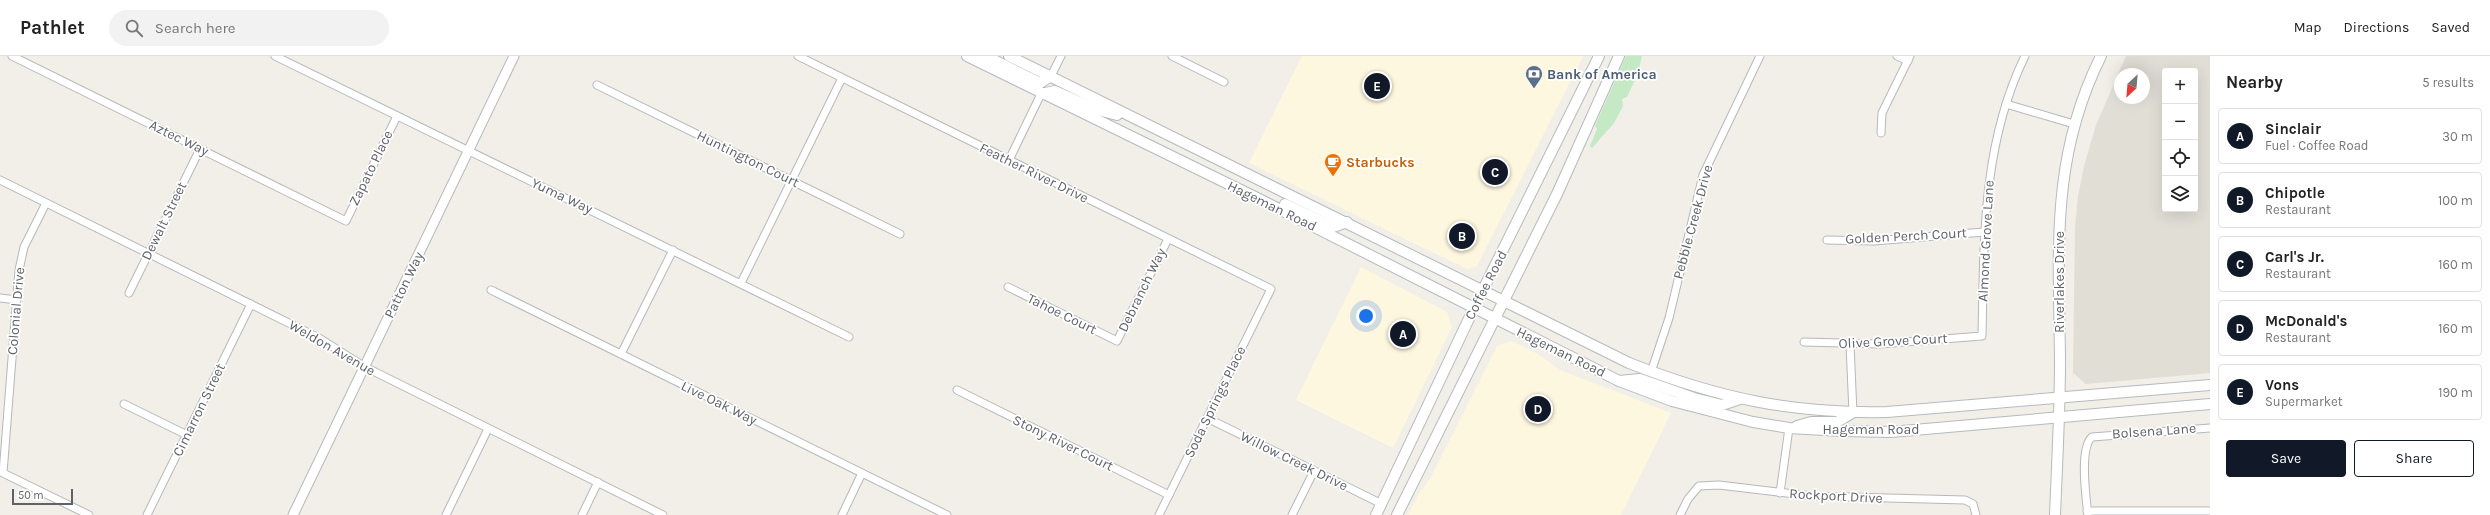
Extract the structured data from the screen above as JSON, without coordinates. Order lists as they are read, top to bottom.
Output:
{
  "streets": {
    "main road": ["Hageman Road", "Riverlakes Drive", "Coffee Road"],
    "street": [
      "Aztec Way",
      "Huntington Court",
      "Zapato Place",
      "Feather River Drive",
      "Yuma Way",
      "Dewalt Street",
      "Pebble Creek Drive",
      "Golden Perch Court",
      "Almond Grove Lane",
      "Patton Way",
      "Debranch Way",
      "Colonial Drive",
      "Tahoe Court",
      "Olive Grove Court",
      "Weldon Avenue",
      "Soda Springs Place",
      "Live Oak Way",
      "Cimarron Street",
      "Bolsena Lane",
      "Stony River Court",
      "Willow Creek Drive",
      "Rockport Drive"
    ]
  },
  "crossings": [
    ["Aztec Way", "Zapato Place"],
    ["Aztec Way", "Dewalt Street"],
    ["Zapato Place", "Yuma Way"],
    ["Feather River Drive", "Debranch Way"],
    ["Feather River Drive", "Soda Springs Place"],
    ["Yuma Way", "Patton Way"],
    ["Hageman Road", "Pebble Creek Drive"],
    ["Hageman Road", "Riverlakes Drive"],
    ["Hageman Road", "Coffee Road"],
    ["Dewalt Street", "Weldon Avenue"],
    ["Golden Perch Court", "Almond Grove Lane"],
    ["Almond Grove Lane", "Olive Grove Court"],
    ["Patton Way", "Weldon Avenue"],
    ["Coffee Road", "Willow Creek Drive"],
    ["Debranch Way", "Tahoe Court"],
    ["Colonial Drive", "Weldon Avenue"],
    ["Weldon Avenue", "Cimarron Street"],
    ["Soda Springs Place", "Stony River Court"],
    ["Soda Springs Place", "Willow Creek Drive"]
  ],
  "places": {
    "bank": ["Bank of America"],
    "cafe": ["Starbucks"]
  },
  "scale_bar": "50 m",
  "north": "bottom left",
  "page": {
    "header": "Pathlet",
    "search": "Search here",
    "nav": ["Map", "Directions", "Saved"],
    "heading": ["Nearby", "5 results"],
    "map_buttons": ["+", "−"],
    "pins": [
      "E",
      "C",
      "B",
      "A",
      "D"
    ],
    "list": [
      {
        "mark": "A",
        "name": "Sinclair",
        "note": "Fuel · Coffee Road",
        "value": "30 m"
      },
      {
        "mark": "B",
        "name": "Chipotle",
        "note": "Restaurant",
        "value": "100 m"
      },
      {
        "mark": "C",
        "name": "Carl's Jr.",
        "note": "Restaurant",
        "value": "160 m"
      },
      {
        "mark": "D",
        "name": "McDonald's",
        "note": "Restaurant",
        "value": "160 m"
      },
      {
        "mark": "E",
        "name": "Vons",
        "note": "Supermarket",
        "value": "190 m"
      }
    ],
    "buttons": ["Save", "Share"],
    "scale": "50 m"
  }
}
